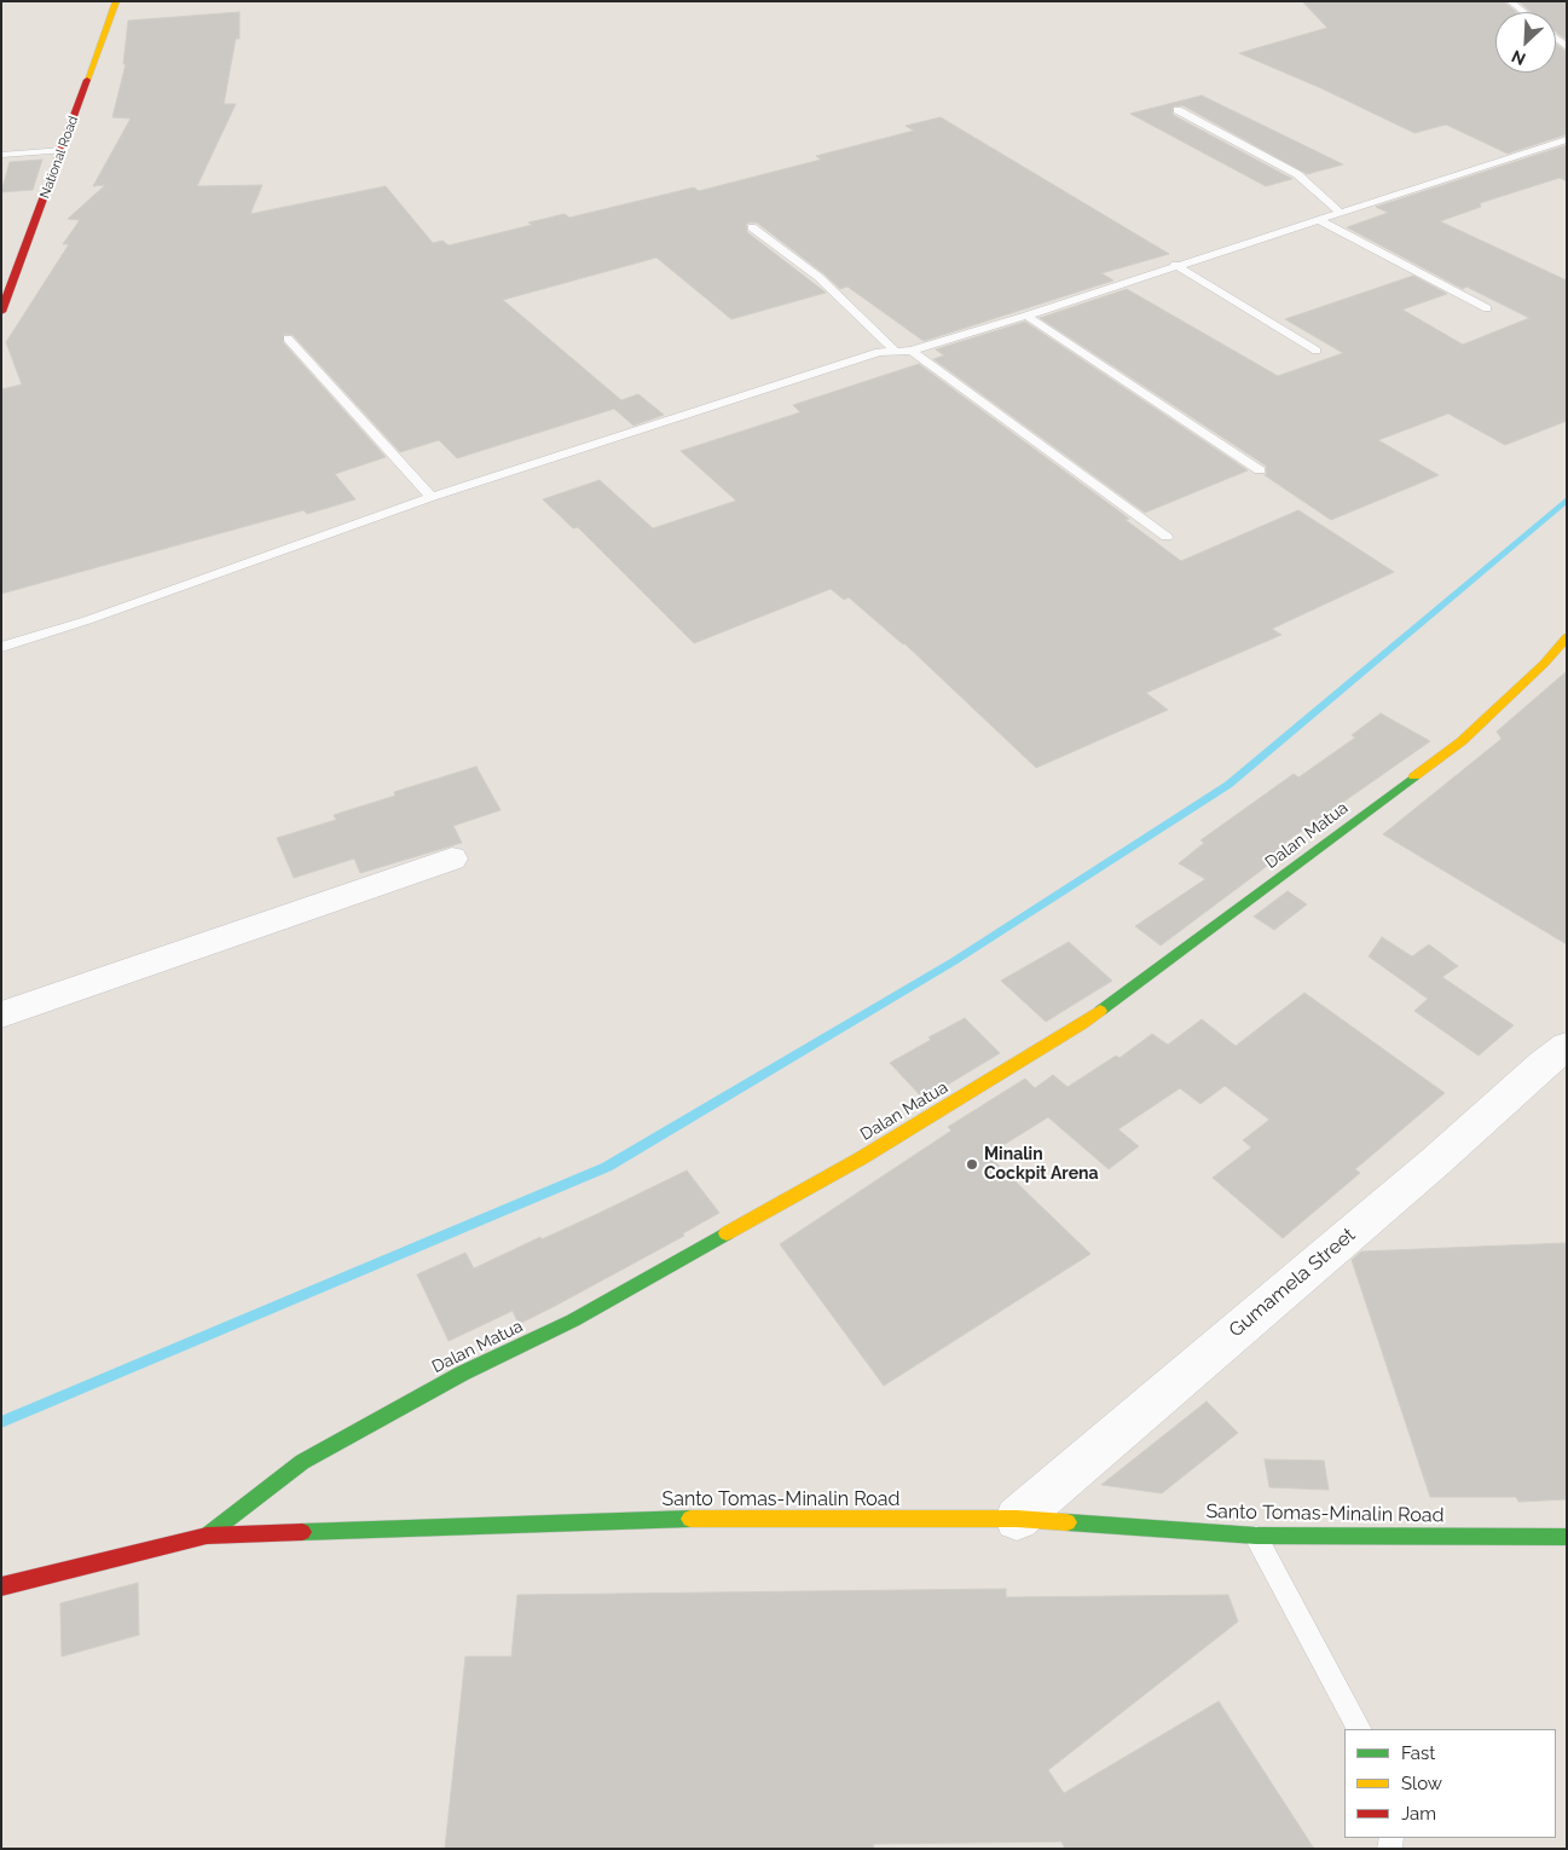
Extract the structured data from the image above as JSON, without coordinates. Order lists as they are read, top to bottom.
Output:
{
  "streets": {
    "main road": ["National Road", "Dalan Matua", "Santo Tomas-Minalin Road"],
    "street": ["Gumamela Street"]
  },
  "crossings": [
    ["Dalan Matua", "Santo Tomas-Minalin Road"],
    ["Gumamela Street", "Santo Tomas-Minalin Road"]
  ],
  "places": ["Minalin Cockpit Arena"],
  "legend": ["Fast", "Slow", "Jam"],
  "north": "bottom left"
}
